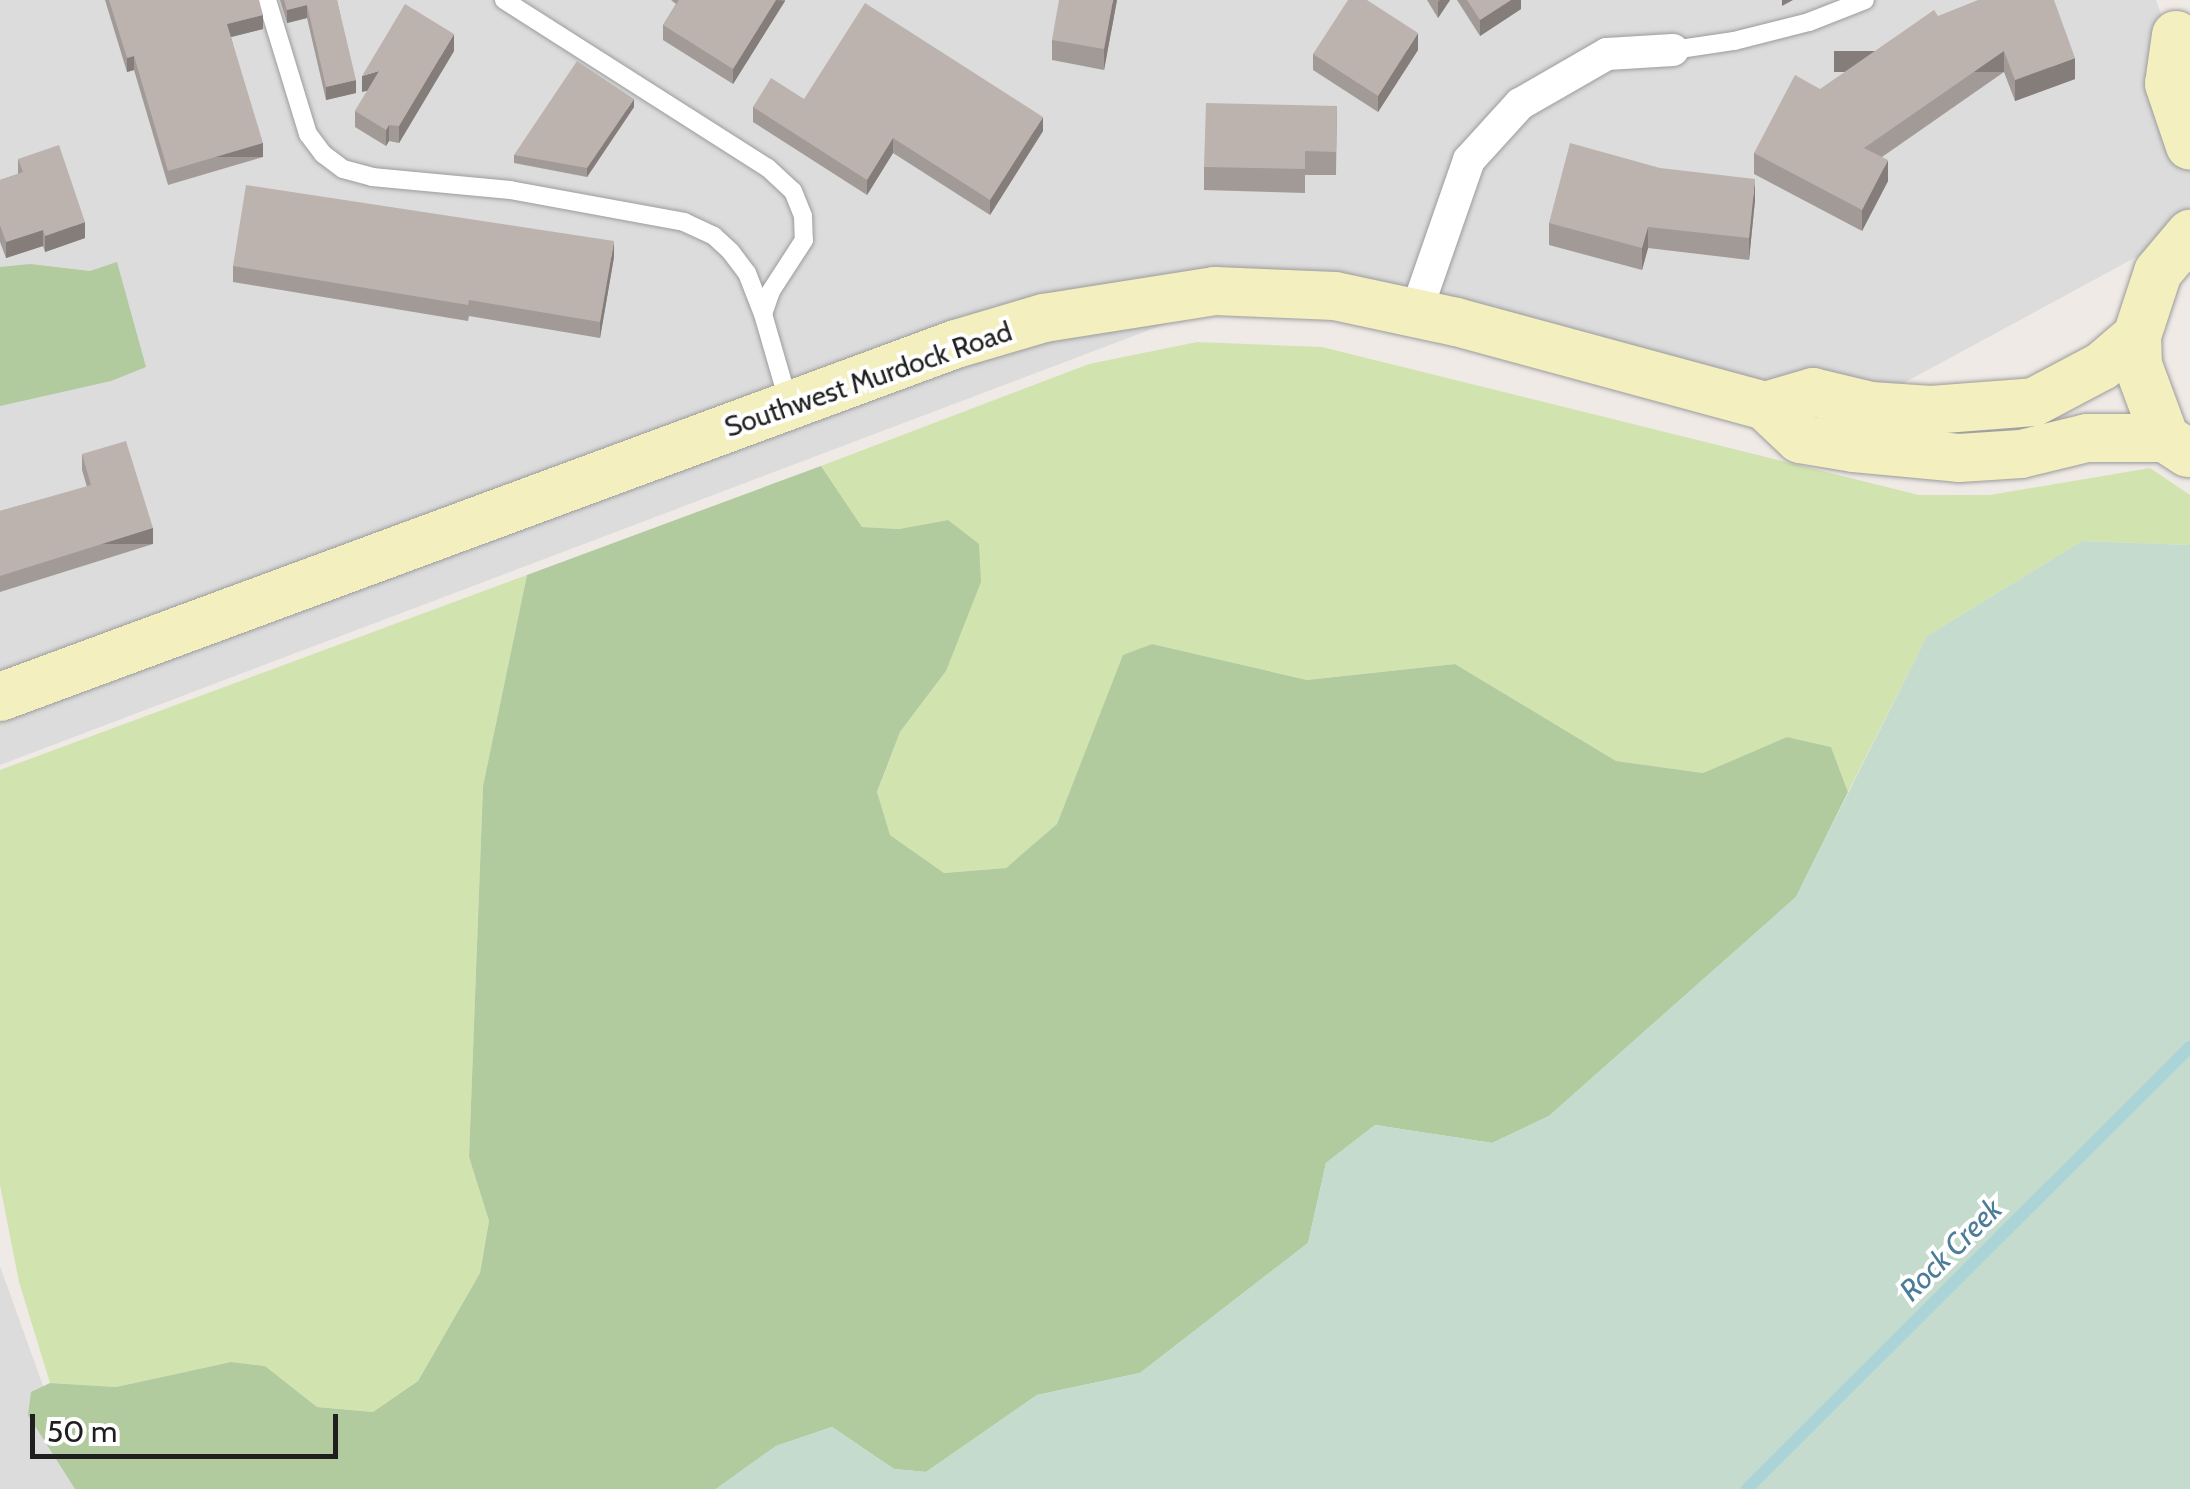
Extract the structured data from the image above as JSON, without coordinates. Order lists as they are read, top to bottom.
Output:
{
  "streets": {
    "main road": ["Southwest Murdock Road"]
  },
  "water": ["Rock Creek"],
  "scale_bar": "50 m"
}
